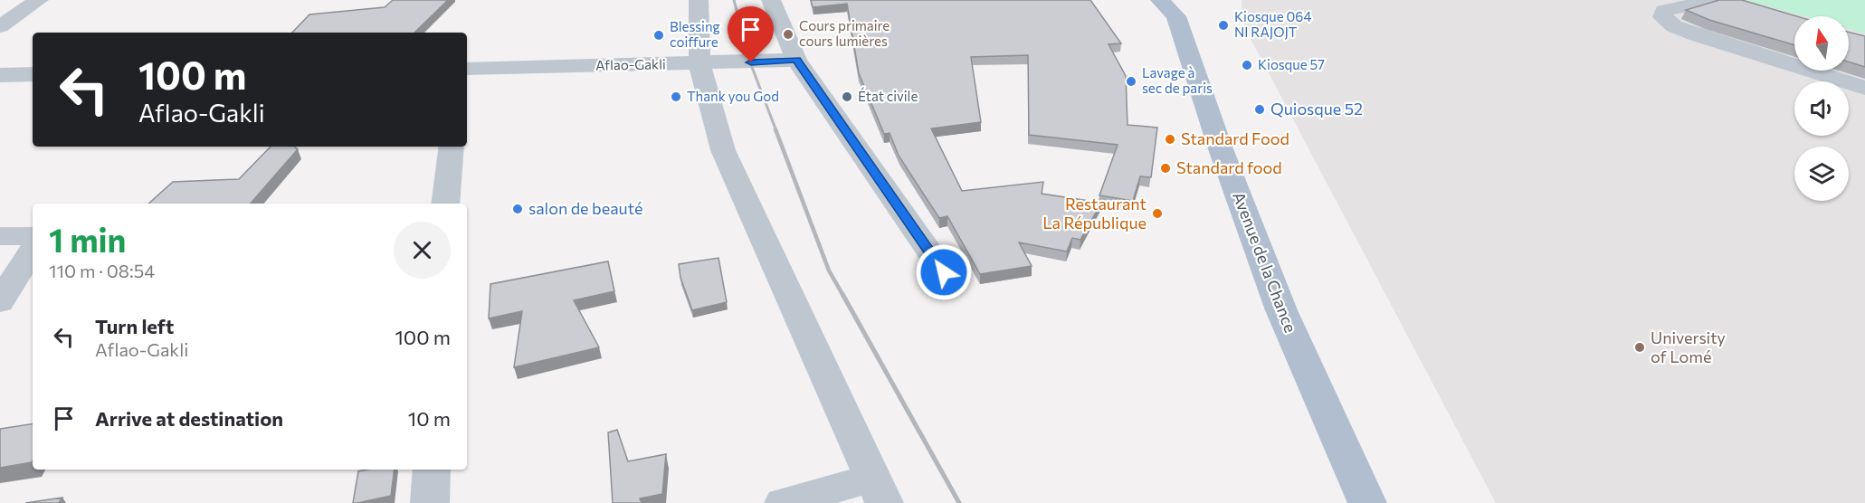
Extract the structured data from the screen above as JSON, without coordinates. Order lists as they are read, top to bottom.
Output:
{
  "streets": {
    "main road": ["Avenue de la Chance"],
    "street": ["Aflao-Gakli"]
  },
  "places": [
    "Kiosque 064 NI RAJOJT",
    "Cours primaire cours lumières",
    "Blessing coiffure",
    "Kiosque 57",
    "Lavage à sec de paris",
    "Thank you God",
    "État civile",
    "Quiosque 52",
    "Standard Food",
    "Standard food",
    "salon de beauté",
    "Restaurant La République",
    "University of Lomé"
  ],
  "north": "top",
  "page": {
    "turn": ["100 m", "Aflao-Gakli"],
    "heading": ["1 min", "110 m · 08:54"],
    "list": [
      {
        "name": "Turn left",
        "note": "Aflao-Gakli",
        "value": "100 m"
      },
      {
        "name": "Arrive at destination",
        "value": "10 m"
      }
    ]
  }
}
